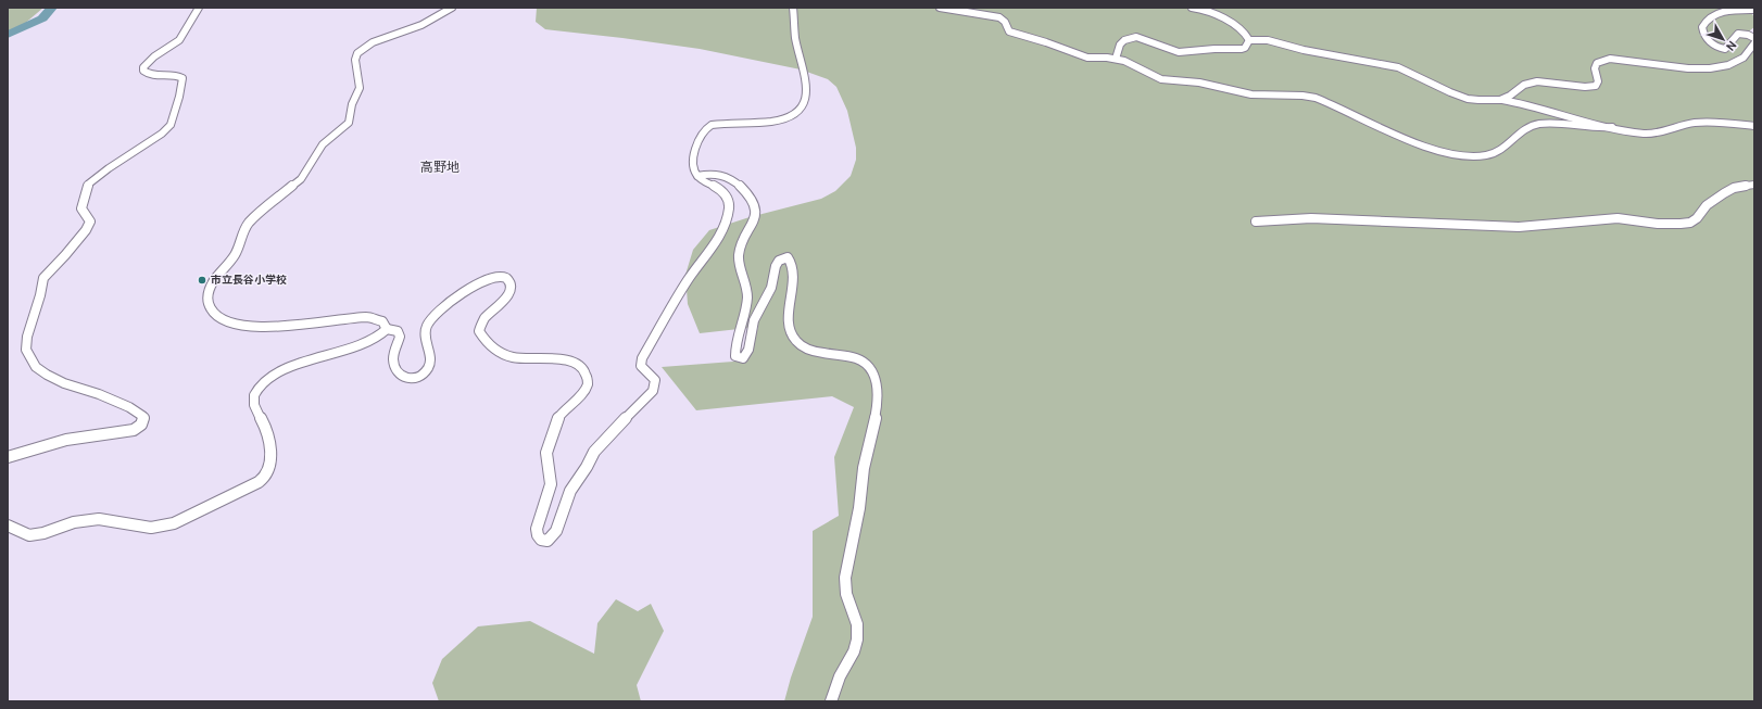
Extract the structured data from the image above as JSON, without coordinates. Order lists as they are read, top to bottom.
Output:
{
  "districts": ["高野地"],
  "places": ["市立長谷小学校"],
  "north": "bottom right"
}
